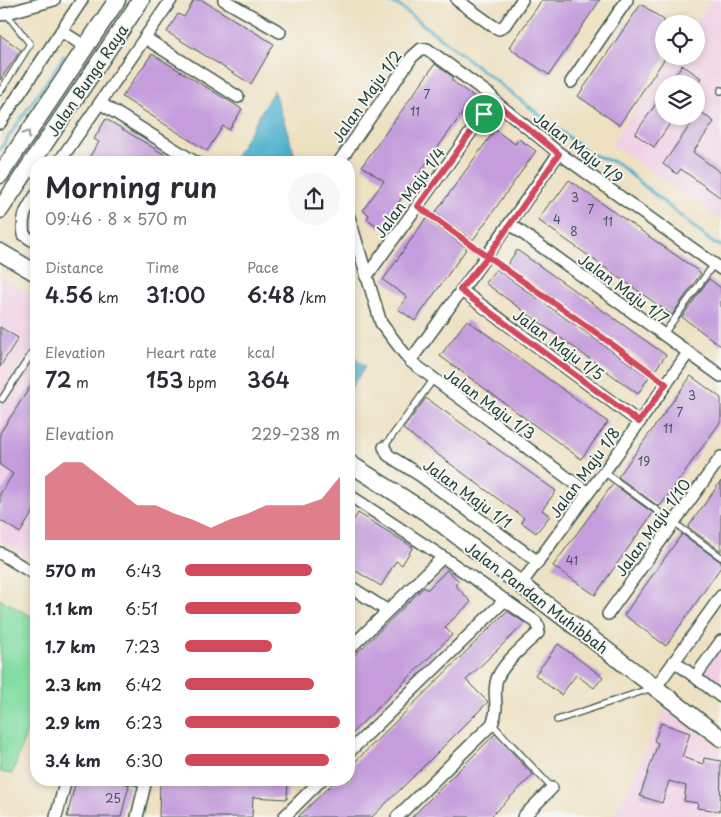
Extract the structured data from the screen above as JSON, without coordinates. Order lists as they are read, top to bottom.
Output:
{
  "streets": {
    "street": [
      "Jalan Bunga Raya",
      "Jalan Maju 1/2",
      "Jalan Maju 1/9",
      "Jalan Maju 1/4",
      "Jalan Maju 1/7",
      "Jalan Maju 1/5",
      "Jalan Maju 1/3",
      "Jalan Maju 1/8",
      "Jalan Maju 1/1",
      "Jalan Maju 1/10",
      "Jalan Pandan Muhibbah"
    ]
  },
  "crossings": [
    ["Jalan Maju 1/2", "Jalan Maju 1/9"],
    ["Jalan Maju 1/9", "Jalan Maju 1/4"],
    ["Jalan Maju 1/4", "Jalan Maju 1/3"],
    ["Jalan Maju 1/7", "Jalan Maju 1/8"],
    ["Jalan Maju 1/5", "Jalan Maju 1/8"],
    ["Jalan Maju 1/3", "Jalan Maju 1/8"],
    ["Jalan Maju 1/8", "Jalan Maju 1/1"],
    ["Jalan Maju 1/8", "Jalan Pandan Muhibbah"]
  ],
  "house_numbers": [
    "7",
    "11",
    "3",
    "7",
    "4",
    "11",
    "8",
    "3",
    "7",
    "11",
    "19",
    "41",
    "25"
  ],
  "page": {
    "heading": ["Morning run", "09:46 · 8 × 570 m"],
    "stats": [
      ["Distance", "4.56 km"],
      ["Time", "31:00"],
      ["Pace", "6:48 /km"],
      ["Elevation", "72 m"],
      ["Heart rate", "153 bpm"],
      ["kcal", "364"]
    ],
    "chart": ["Elevation", "229–238 m"],
    "list": [
      {
        "name": "570 m",
        "note": "6:43"
      },
      {
        "name": "1.1 km",
        "note": "6:51"
      },
      {
        "name": "1.7 km",
        "note": "7:23"
      },
      {
        "name": "2.3 km",
        "note": "6:42"
      },
      {
        "name": "2.9 km",
        "note": "6:23"
      },
      {
        "name": "3.4 km",
        "note": "6:30"
      }
    ]
  }
}
